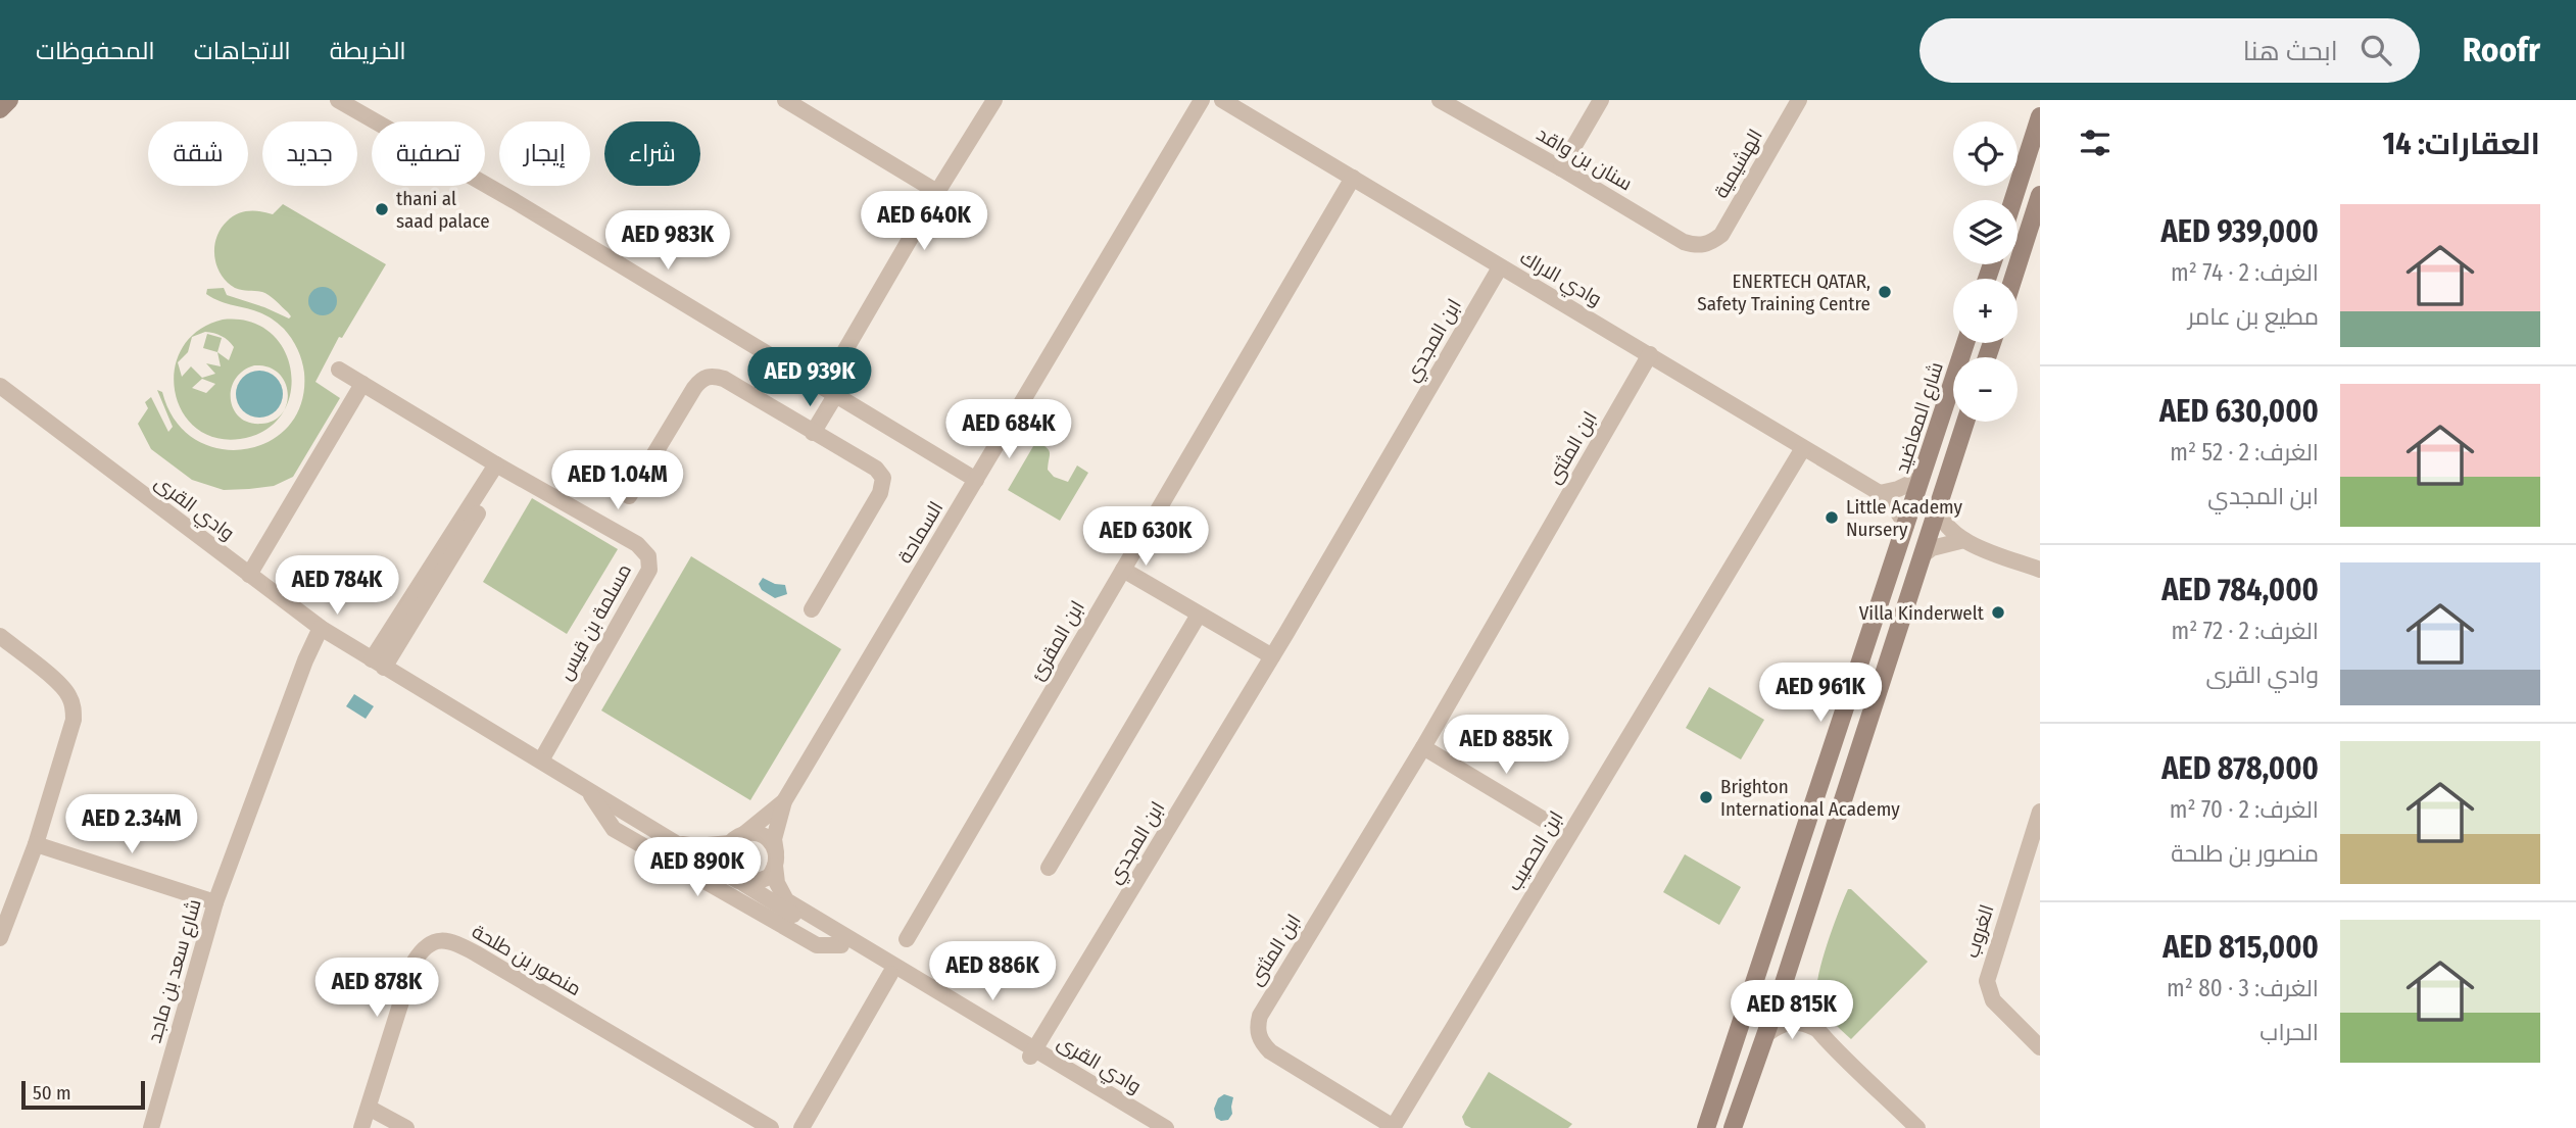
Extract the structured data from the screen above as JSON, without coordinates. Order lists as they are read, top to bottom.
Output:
{
  "streets": {
    "street": [
      "سنان بن واقد",
      "الهشيمية",
      "وادي الاراك",
      "ابن المجدي",
      "شارع المعاضيد",
      "ابن المثنى",
      "وادي القرى",
      "السماحة",
      "مسلمة بن قيس",
      "ابن المقرئ",
      "ابن الحصيب",
      "الغروب",
      "منصور بن طلحة",
      "شارع سعد بن ماجد"
    ]
  },
  "crossings": [
    ["سنان بن واقد", "الهشيمية"],
    ["وادي الاراك", "ابن المجدي"],
    ["وادي الاراك", "شارع المعاضيد"],
    ["وادي الاراك", "ابن المثنى"],
    ["وادي الاراك", "ابن المقرئ"],
    ["وادي الاراك", "ابن الحصيب"],
    ["ابن المجدي", "وادي القرى"],
    ["ابن المثنى", "ابن الحصيب"],
    ["وادي القرى", "السماحة"],
    ["وادي القرى", "مسلمة بن قيس"],
    ["وادي القرى", "شارع سعد بن ماجد"]
  ],
  "places": [
    "thani al saad palace",
    "ENERTECH QATAR, Safety Training Centre",
    "Little Academy Nursery",
    "Villa Kinderwelt",
    "Brighton International Academy"
  ],
  "scale_bar": "50 m",
  "page": {
    "header": "Roofr",
    "search": "ابحث هنا",
    "nav": ["الخريطة", "الاتجاهات", "المحفوظات"],
    "heading": "العقارات: 14",
    "map_buttons": ["+", "−"],
    "chip": [
      "شراء",
      "إيجار",
      "تصفية",
      "جديد",
      "شقة"
    ],
    "list": [
      {
        "name": "AED 939,000",
        "note": "الغرف: 2 · 74 m² · مطيع بن عامر"
      },
      {
        "name": "AED 630,000",
        "note": "الغرف: 2 · 52 m² · ابن المجدي"
      },
      {
        "name": "AED 784,000",
        "note": "الغرف: 2 · 72 m² · وادي القرى"
      },
      {
        "name": "AED 878,000",
        "note": "الغرف: 2 · 70 m² · منصور بن طلحة"
      },
      {
        "name": "AED 815,000",
        "note": "الغرف: 3 · 80 m² · الحراب"
      }
    ],
    "price": [
      "AED 640K",
      "AED 983K",
      "AED 939K",
      "AED 684K",
      "AED 1.04M",
      "AED 630K",
      "AED 784K",
      "AED 961K",
      "AED 885K",
      "AED 2.34M",
      "AED 890K",
      "AED 886K",
      "AED 878K",
      "AED 815K"
    ],
    "scale": "50 m"
  }
}
